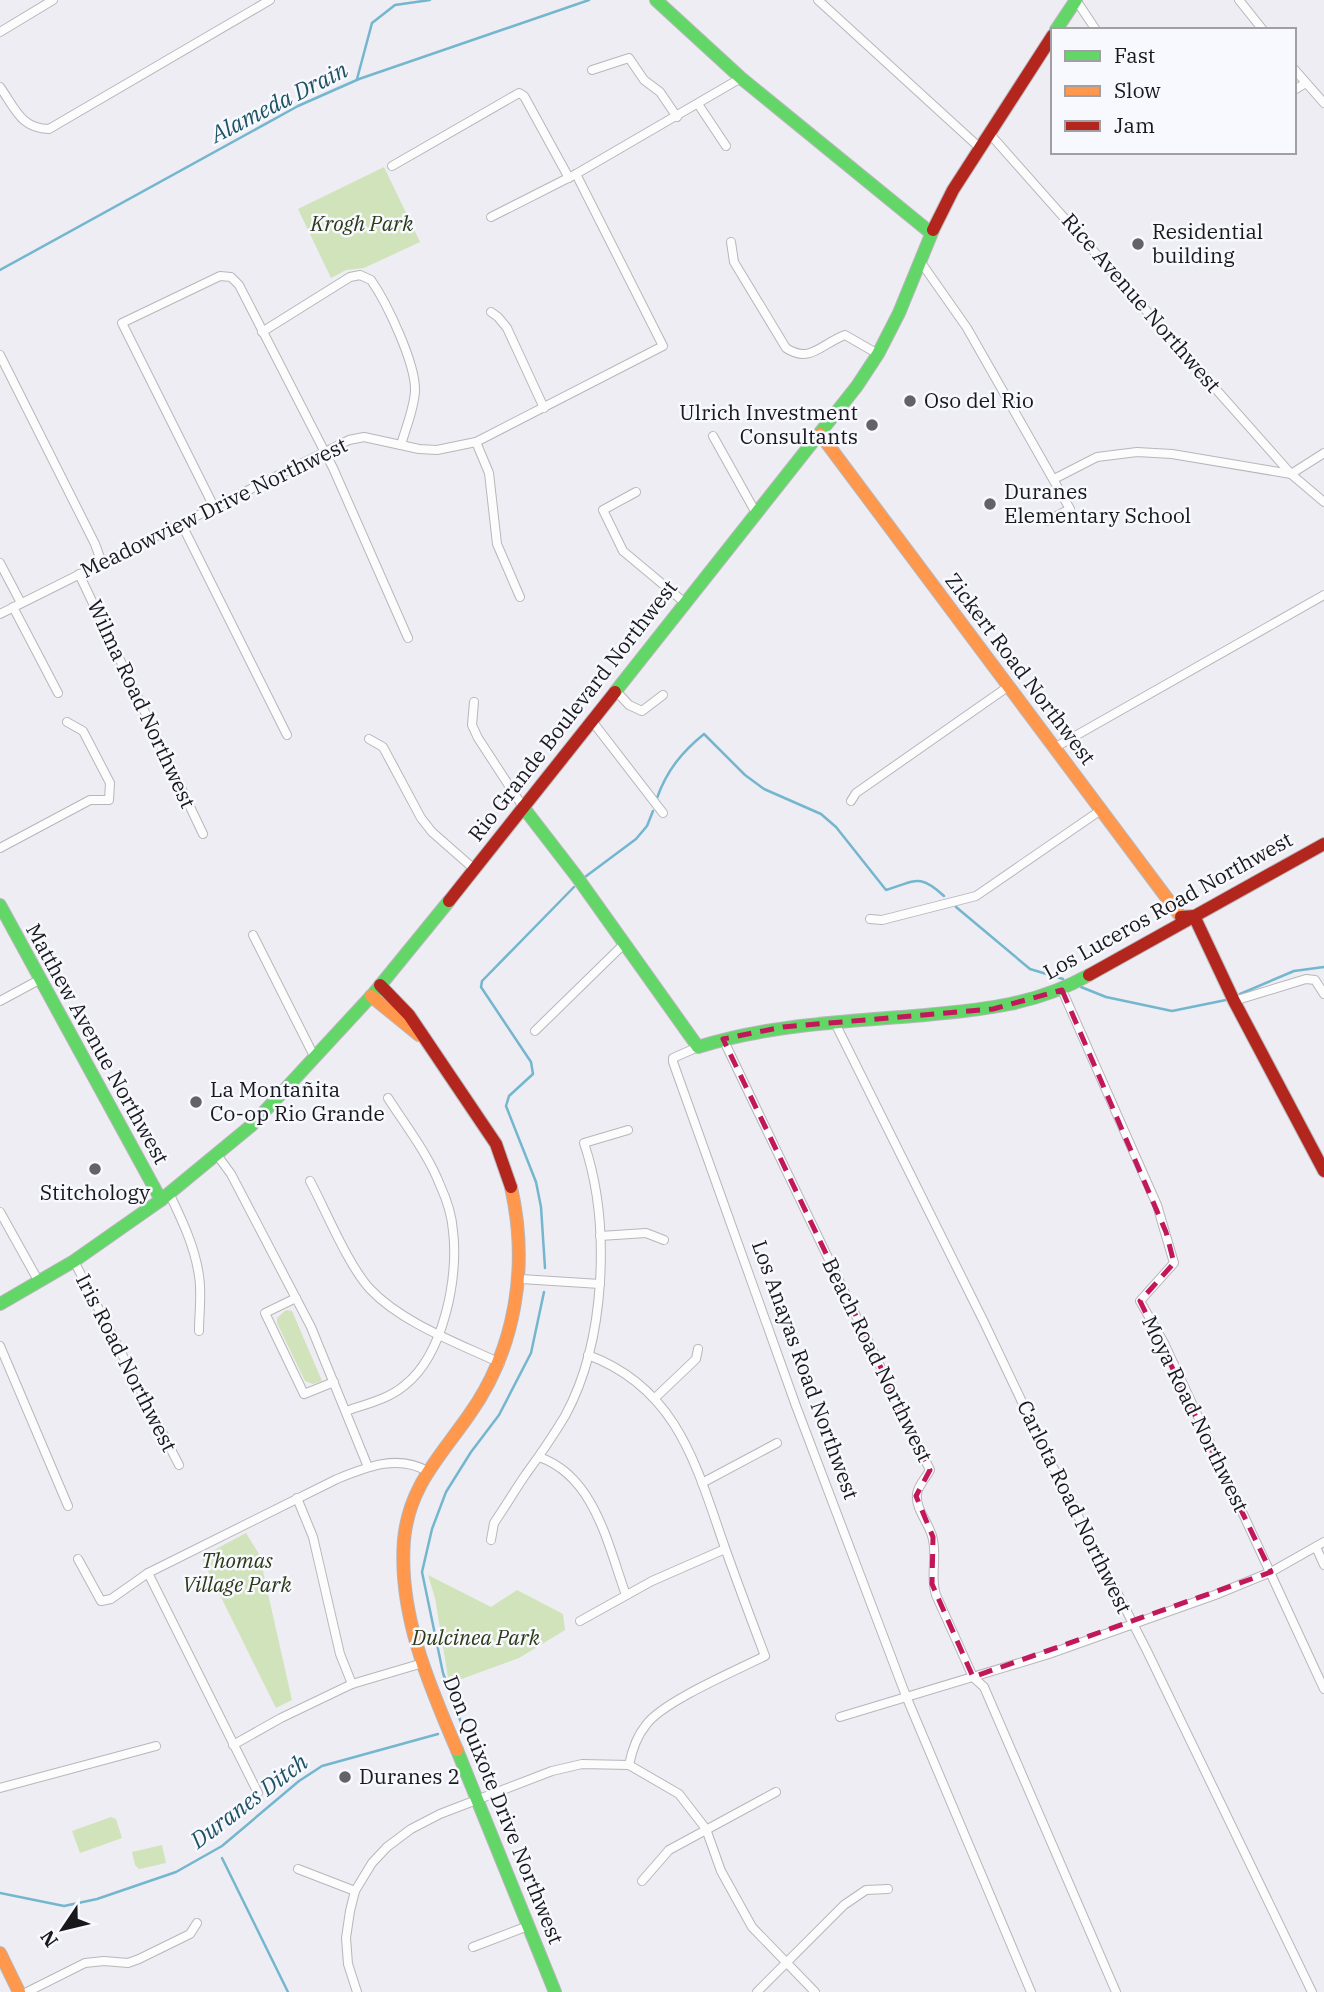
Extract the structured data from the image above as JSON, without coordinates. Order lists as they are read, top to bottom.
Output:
{
  "streets": {
    "street": [
      "Rice Avenue Northwest",
      "Meadowview Drive Northwest",
      "Zickert Road Northwest",
      "Wilma Road Northwest",
      "Rio Grande Boulevard Northwest",
      "Los Luceros Road Northwest",
      "Matthew Avenue Northwest",
      "Beach Road Northwest",
      "Iris Road Northwest",
      "Los Anayas Road Northwest",
      "Moya Road Northwest",
      "Carlota Road Northwest",
      "Don Quixote Drive Northwest"
    ]
  },
  "crossings": [
    ["Rice Avenue Northwest", "Rio Grande Boulevard Northwest"],
    ["Meadowview Drive Northwest", "Wilma Road Northwest"],
    ["Zickert Road Northwest", "Rio Grande Boulevard Northwest"],
    ["Zickert Road Northwest", "Los Luceros Road Northwest"],
    ["Rio Grande Boulevard Northwest", "Matthew Avenue Northwest"],
    ["Rio Grande Boulevard Northwest", "Iris Road Northwest"],
    ["Los Luceros Road Northwest", "Beach Road Northwest"],
    ["Los Luceros Road Northwest", "Los Anayas Road Northwest"],
    ["Los Luceros Road Northwest", "Moya Road Northwest"],
    ["Los Luceros Road Northwest", "Carlota Road Northwest"]
  ],
  "water": ["Alameda Drain", "Duranes Ditch"],
  "parks": ["Krogh Park", "Thomas Village Park", "Dulcinea Park"],
  "places": [
    "Residential building",
    "Oso del Rio",
    "Ulrich Investment Consultants",
    "Duranes Elementary School",
    "La Montañita Co-op Rio Grande",
    "Stitchology",
    "Duranes 2"
  ],
  "legend": ["Fast", "Slow", "Jam"],
  "north": "bottom left"
}
